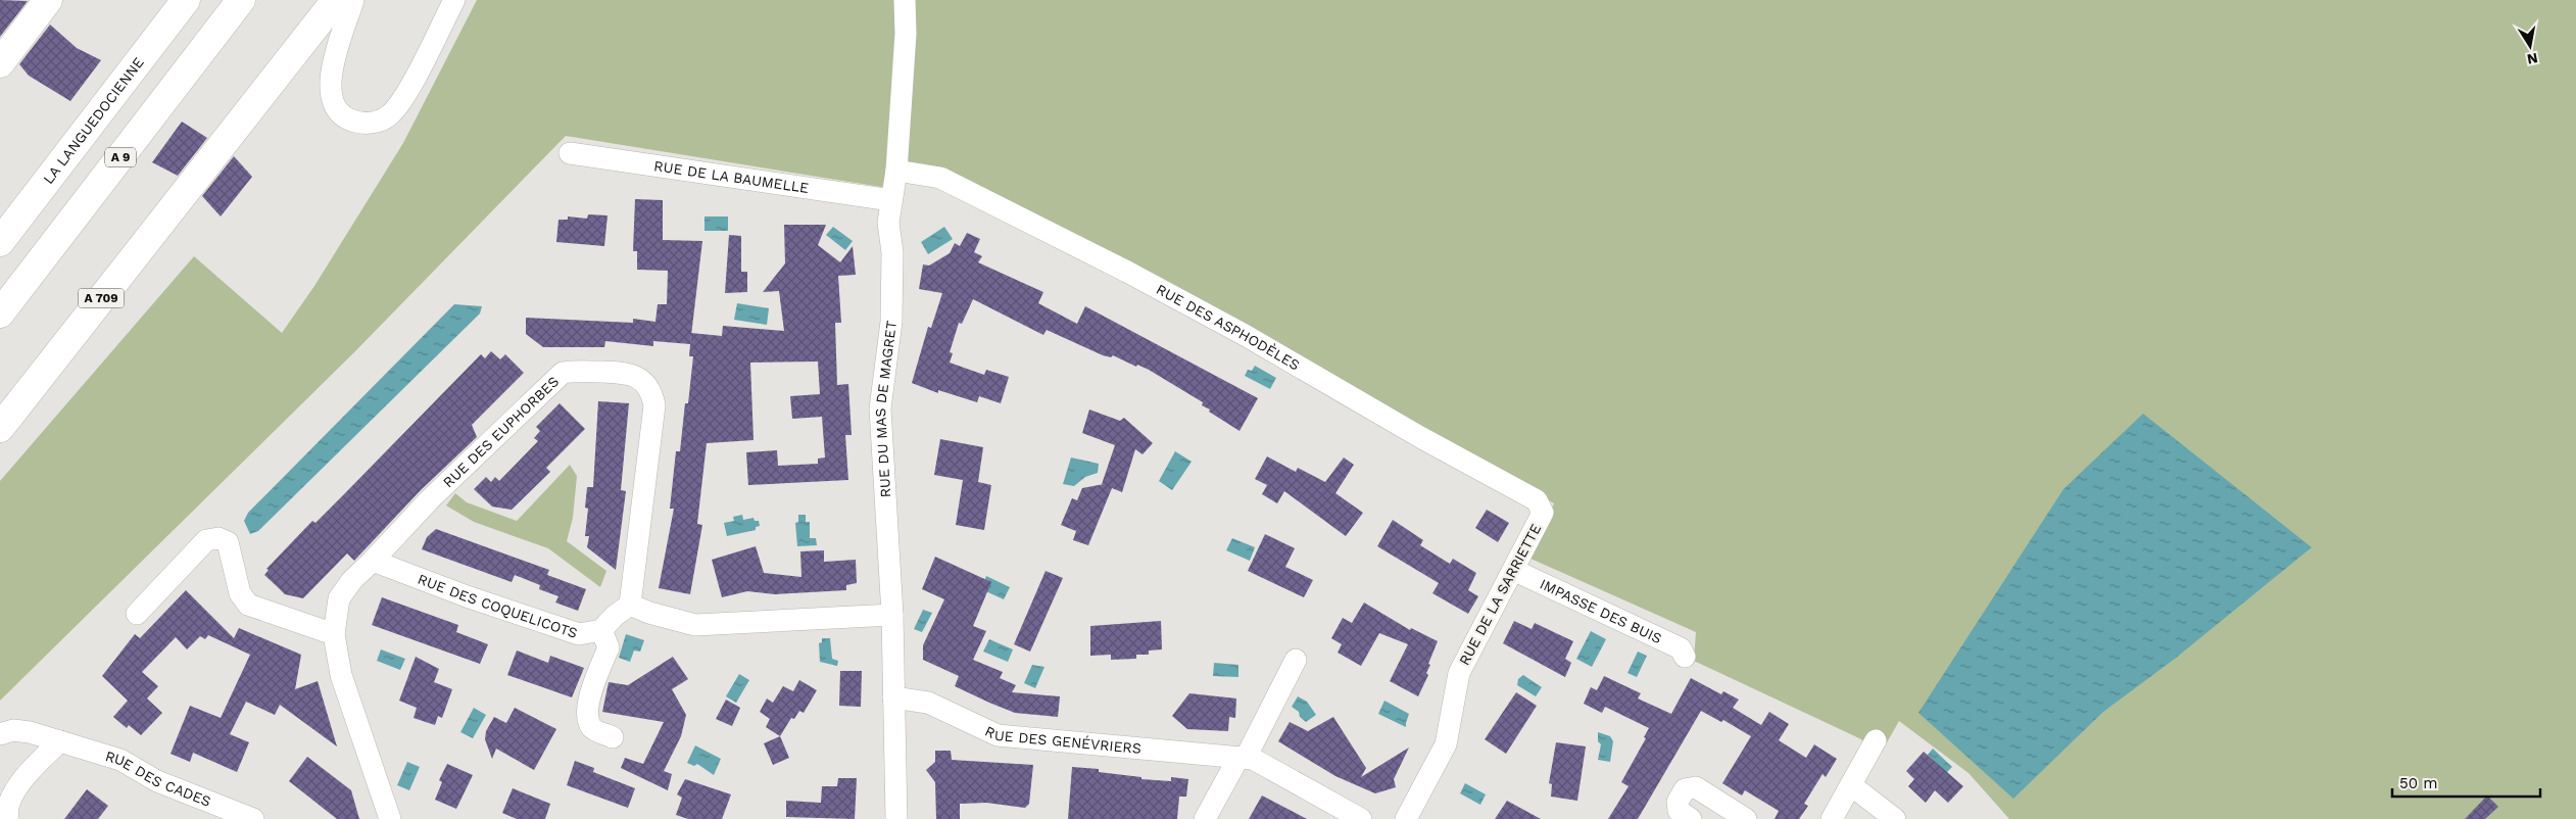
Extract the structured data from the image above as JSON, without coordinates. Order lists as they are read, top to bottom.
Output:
{
  "streets": {
    "highway": ["LA LANGUEDOCIENNE", "A 9", "A 709"],
    "street": [
      "RUE DE LA BAUMELLE",
      "RUE DES ASPHODÈLES",
      "RUE DU MAS DE MAGRET",
      "RUE DES EUPHORBES",
      "RUE DE LA SARRIETTE",
      "RUE DES COQUELICOTS",
      "IMPASSE DES BUIS",
      "RUE DES GENÉVRIERS",
      "RUE DES CADES"
    ]
  },
  "crossings": [
    ["RUE DE LA BAUMELLE", "RUE DU MAS DE MAGRET"],
    ["RUE DES ASPHODÈLES", "RUE DU MAS DE MAGRET"],
    ["RUE DES ASPHODÈLES", "RUE DE LA SARRIETTE"],
    ["RUE DU MAS DE MAGRET", "RUE DES GENÉVRIERS"],
    ["RUE DES EUPHORBES", "RUE DES COQUELICOTS"],
    ["RUE DE LA SARRIETTE", "IMPASSE DES BUIS"]
  ],
  "scale_bar": "50 m",
  "north": "bottom"
}
